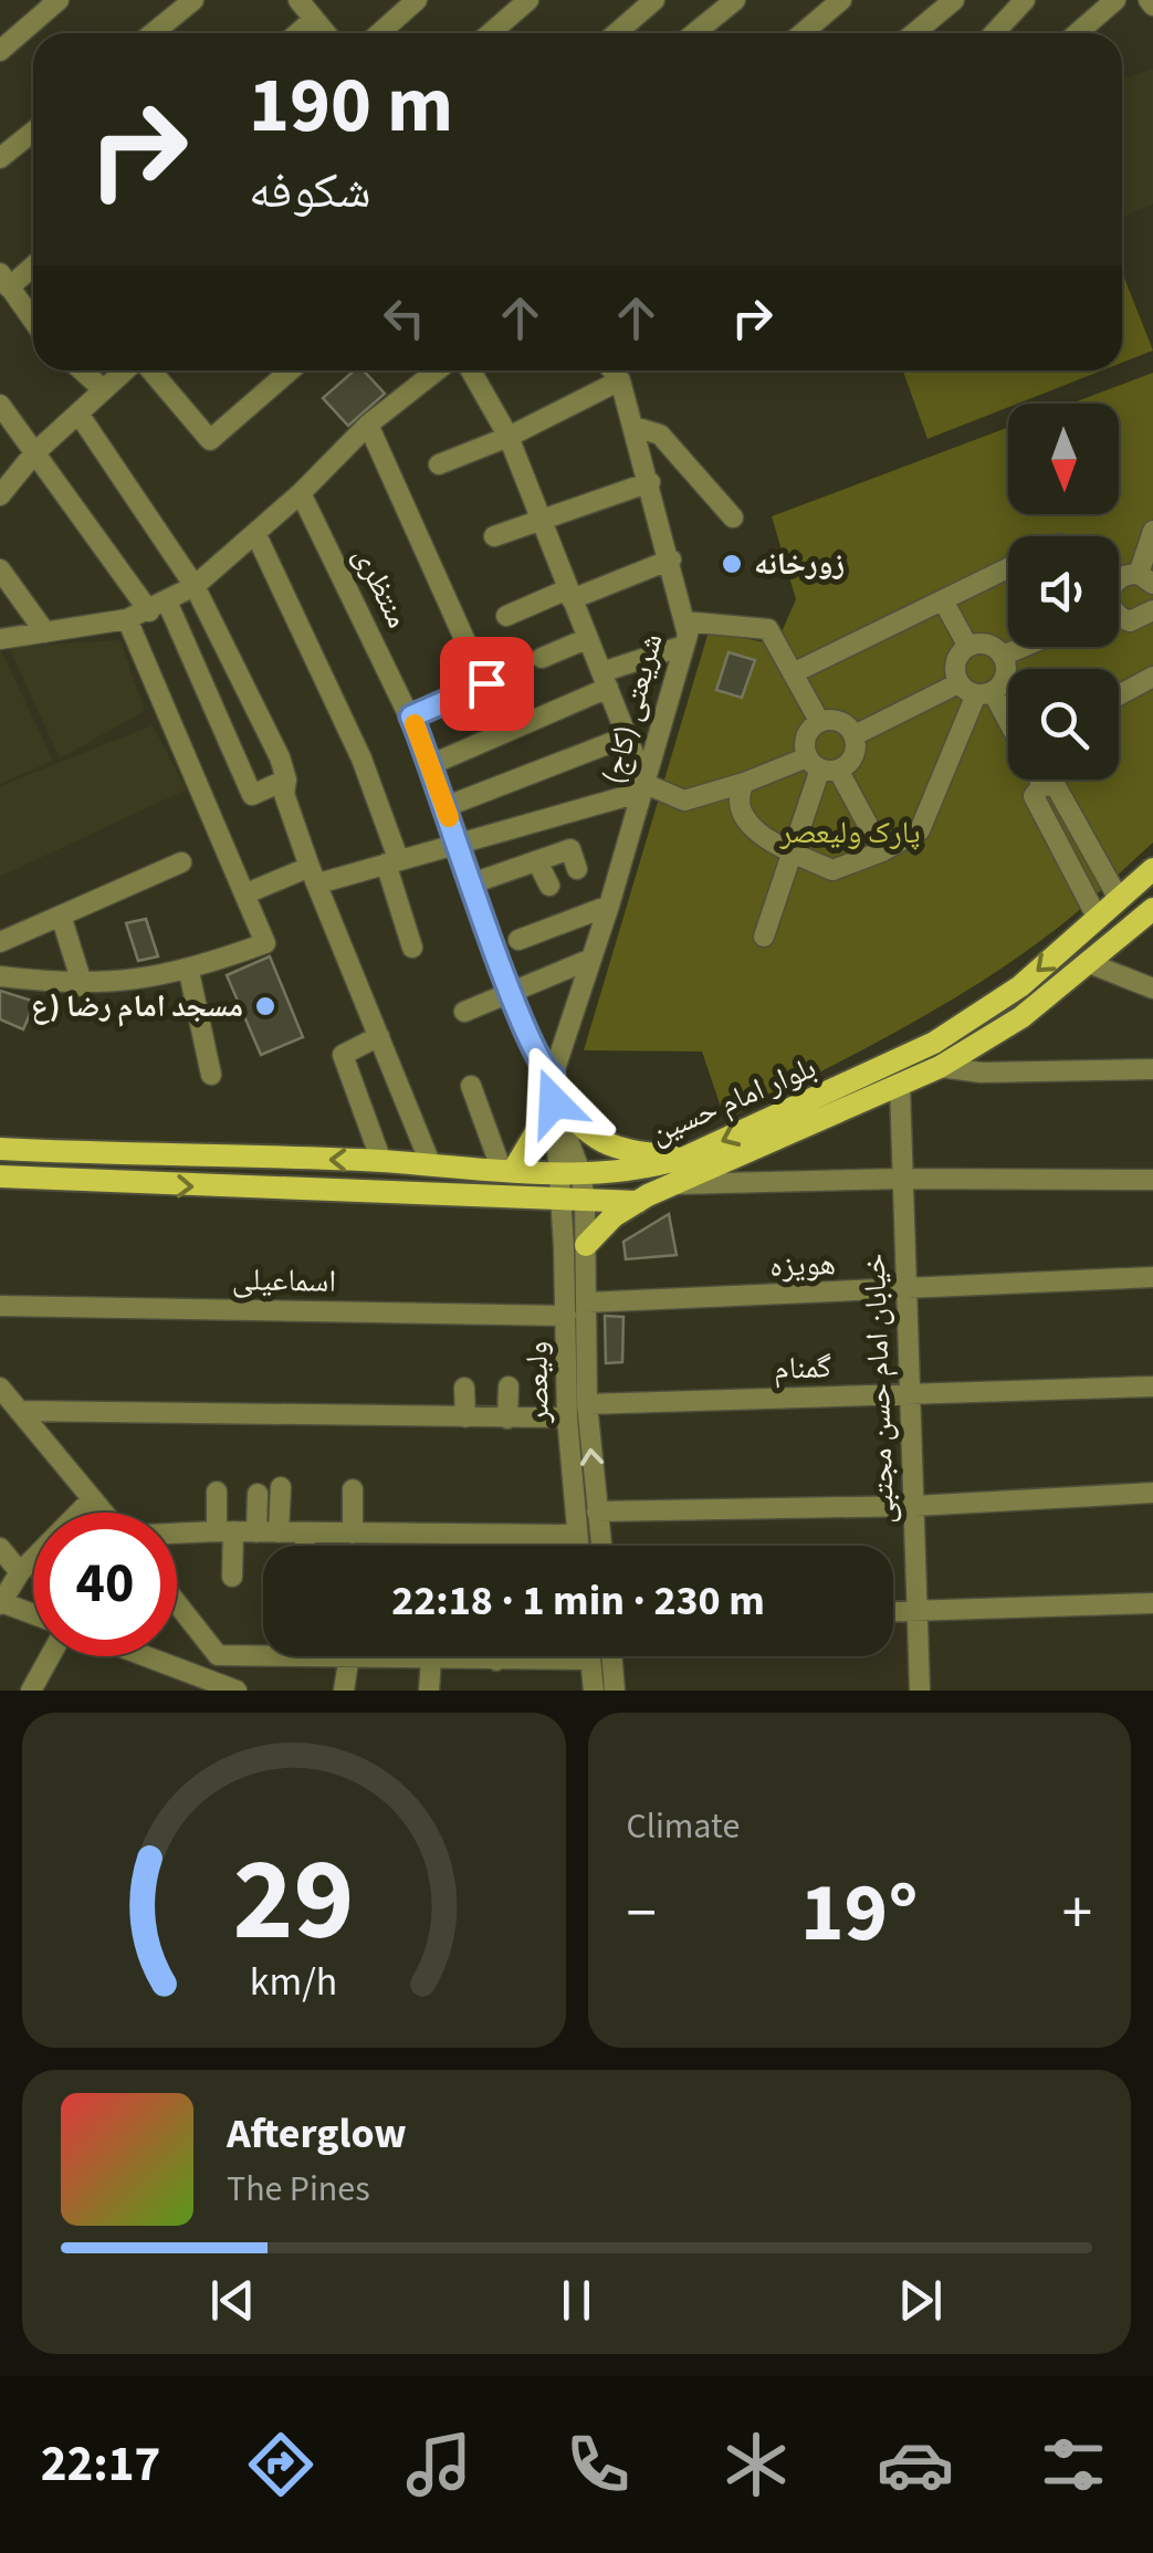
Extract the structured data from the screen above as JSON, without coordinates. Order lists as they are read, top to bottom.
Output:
{
  "streets": {
    "main road": ["بلوار امام حسین"],
    "street": [
      "منتظری",
      "شریعتی (کاج)",
      "هویزه",
      "اسماعیلی",
      "گمنام",
      "ولیعصر",
      "خیابان امام حسن مجتبی"
    ]
  },
  "crossings": [
    ["منتظری", "شریعتی (کاج)"],
    ["منتظری", "بلوار امام حسین"],
    ["منتظری", "ولیعصر"],
    ["شریعتی (کاج)", "ولیعصر"],
    ["بلوار امام حسین", "ولیعصر"],
    ["بلوار امام حسین", "خیابان امام حسن مجتبی"],
    ["هویزه", "ولیعصر"],
    ["هویزه", "خیابان امام حسن مجتبی"],
    ["اسماعیلی", "ولیعصر"],
    ["گمنام", "ولیعصر"],
    ["گمنام", "خیابان امام حسن مجتبی"]
  ],
  "parks": ["پارک ولیعصر"],
  "places": ["زورخانه", "مسجد امام رضا (ع"],
  "north": "bottom",
  "page": {
    "turn": ["190 m", "شکوفه"],
    "limit": "40",
    "trip": "22:18 · 1 min · 230 m",
    "tile": "Climate",
    "heat": ["−", "19°", "+"],
    "song": ["Afterglow", "The Pines"],
    "tabs": "22:17",
    "gauge": ["29", "km/h"]
  }
}
